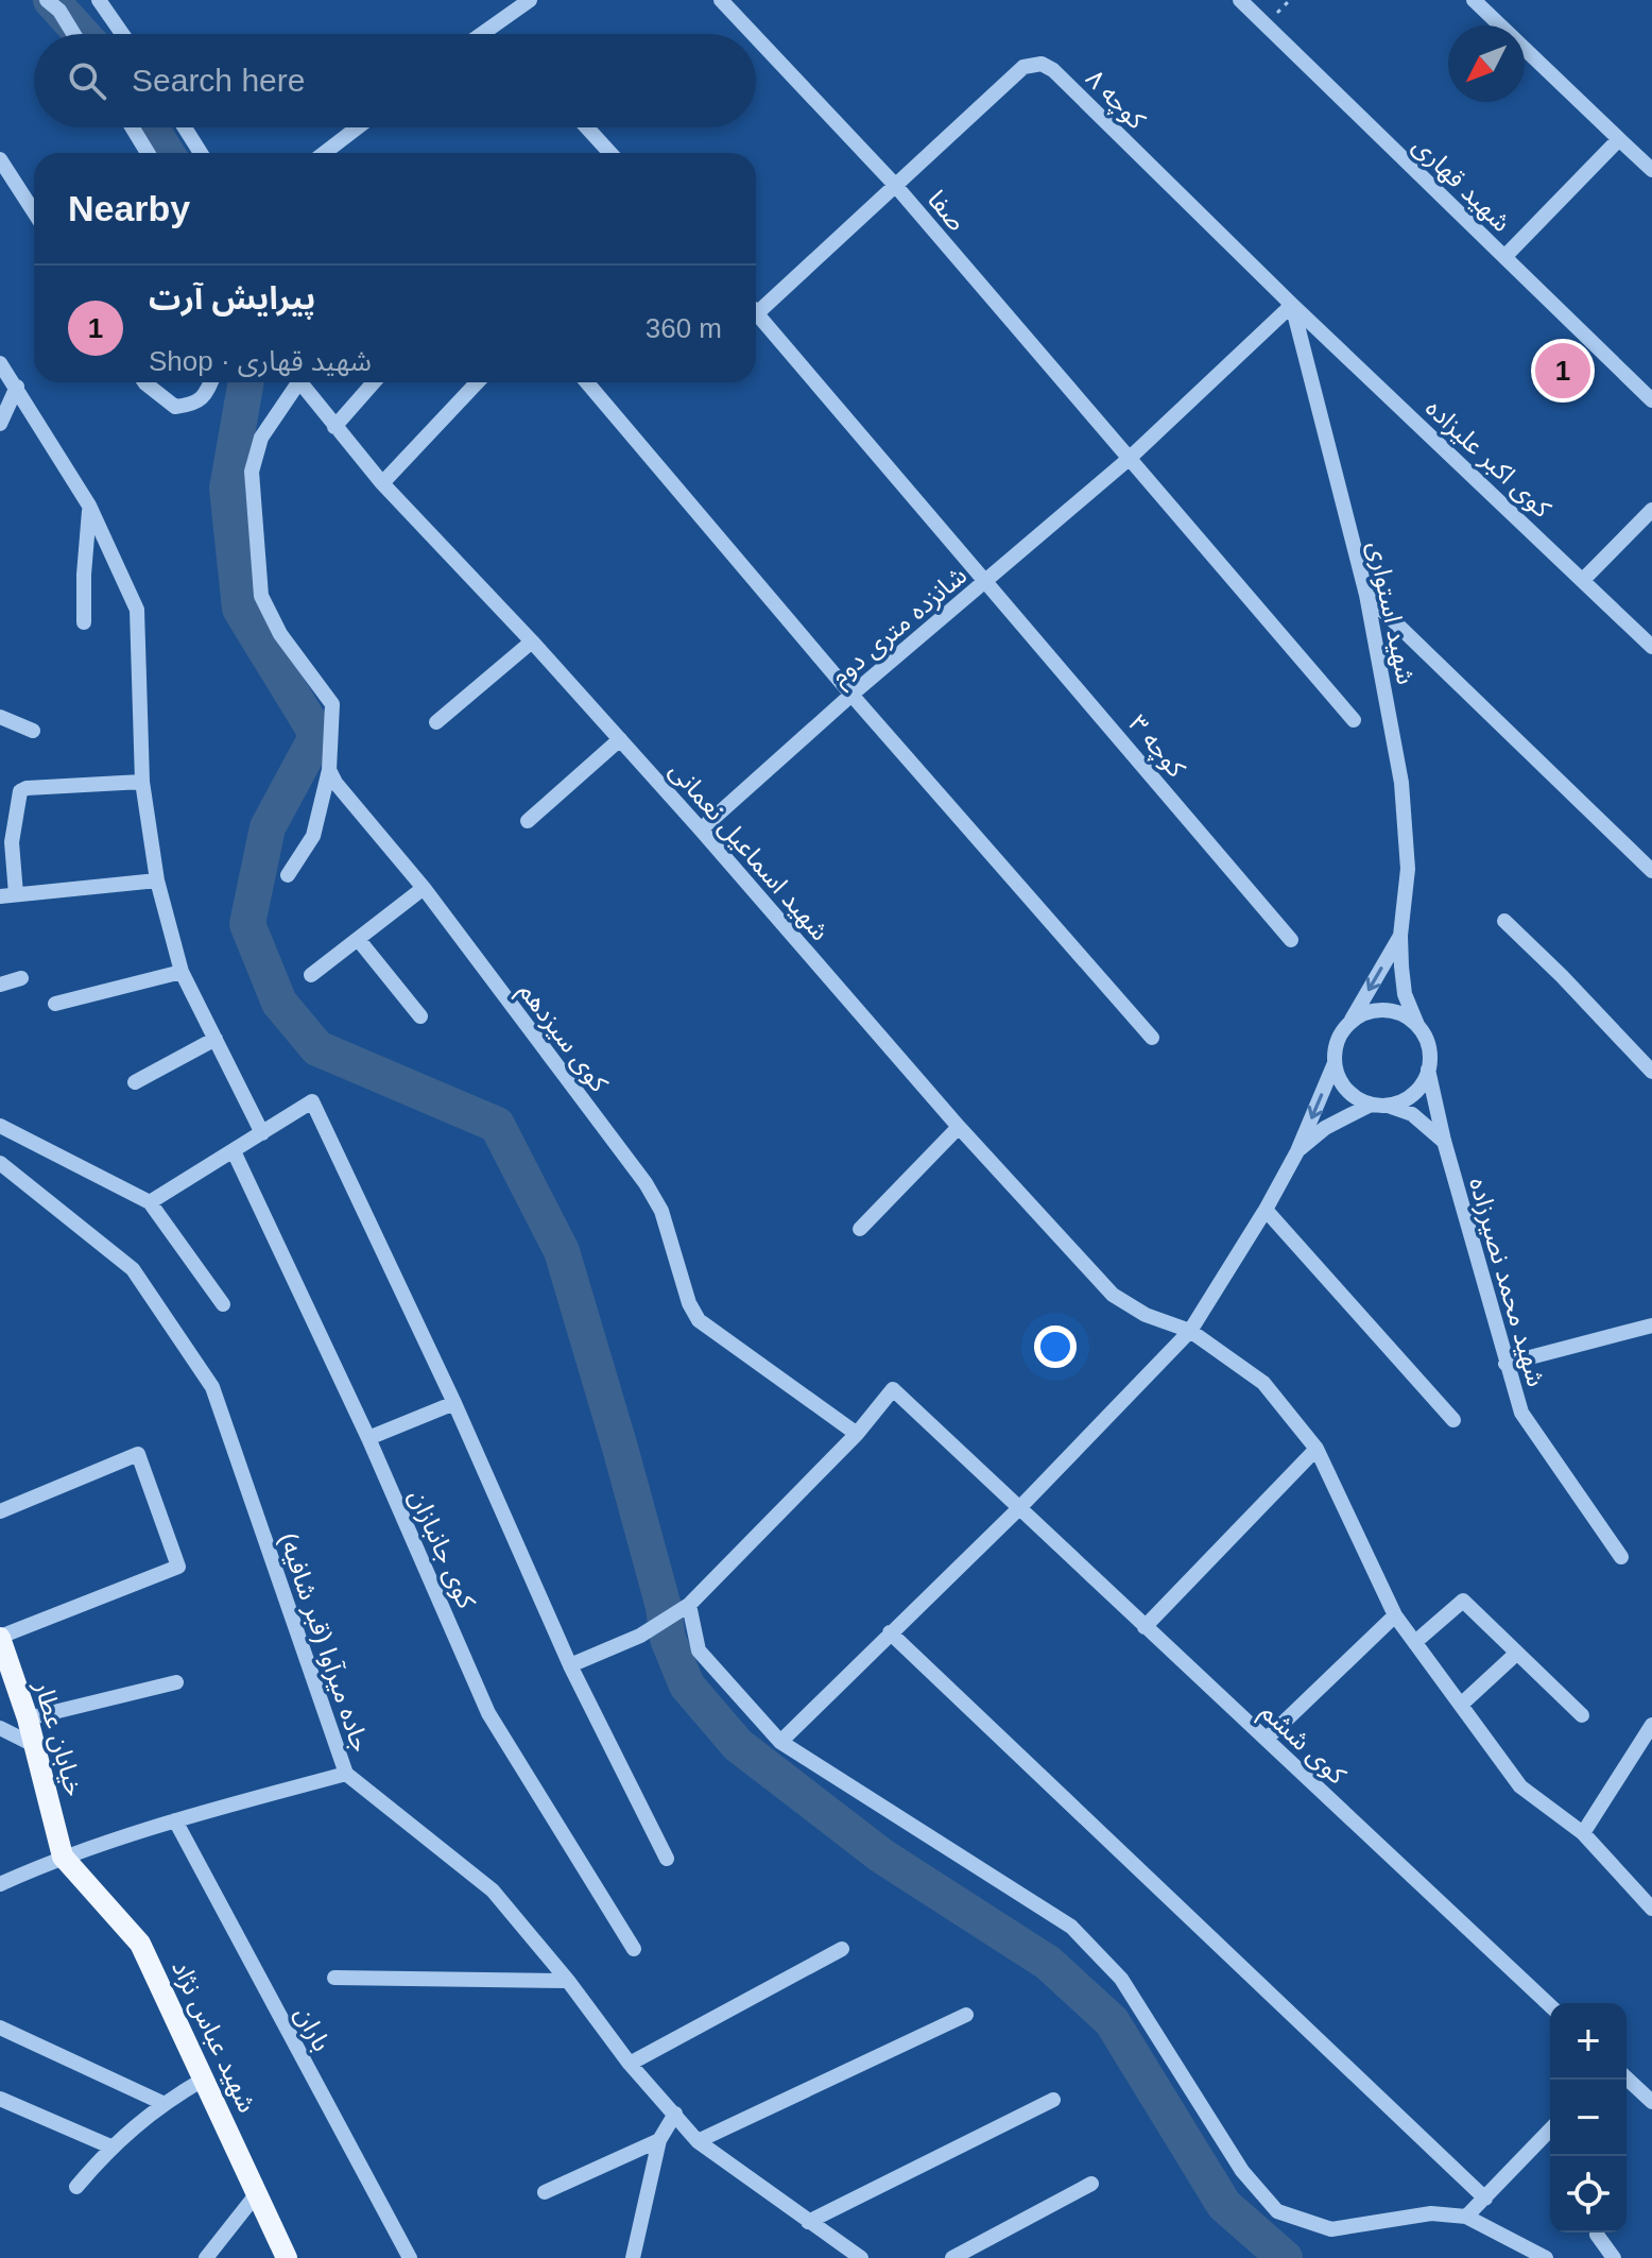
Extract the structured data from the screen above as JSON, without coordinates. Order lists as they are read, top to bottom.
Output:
{
  "streets": {
    "main road": ["خیابان عطار", "شهید عباس نژاد"],
    "street": [
      "کوچه ۸",
      "شهید قهاری",
      "صفا",
      "کوی اکبر علیزاده",
      "شهید استواری",
      "شانزده متری دوم",
      "کوچه ۳",
      "شهید اسماعیل نعمانی",
      "کوی سیزدهم",
      "شهید محمد نصیرزاده",
      "کوی جانبازان",
      "جاده میرآوا (قبر شافیه)",
      "کوی ششم",
      "باران"
    ]
  },
  "crossings": [
    ["کوچه ۸", "صفا"],
    ["کوچه ۸", "کوی اکبر علیزاده"],
    ["کوچه ۸", "شهید استواری"],
    ["کوچه ۸", "شانزده متری دوم"],
    ["صفا", "شانزده متری دوم"],
    ["کوی اکبر علیزاده", "شهید استواری"],
    ["کوی اکبر علیزاده", "شانزده متری دوم"],
    ["شهید استواری", "شانزده متری دوم"],
    ["شهید استواری", "شهید محمد نصیرزاده"],
    ["شانزده متری دوم", "کوچه ۳"],
    ["شانزده متری دوم", "شهید اسماعیل نعمانی"],
    ["خیابان عطار", "شهید عباس نژاد"]
  ],
  "north": "bottom left",
  "page": {
    "search": "Search here",
    "heading": "Nearby",
    "list": [
      {
        "mark": "1",
        "name": "پیرایش آرت",
        "note": "Shop · شهید قهاری",
        "value": "360 m"
      }
    ],
    "pins": "1",
    "map_buttons": ["+", "−"]
  }
}
